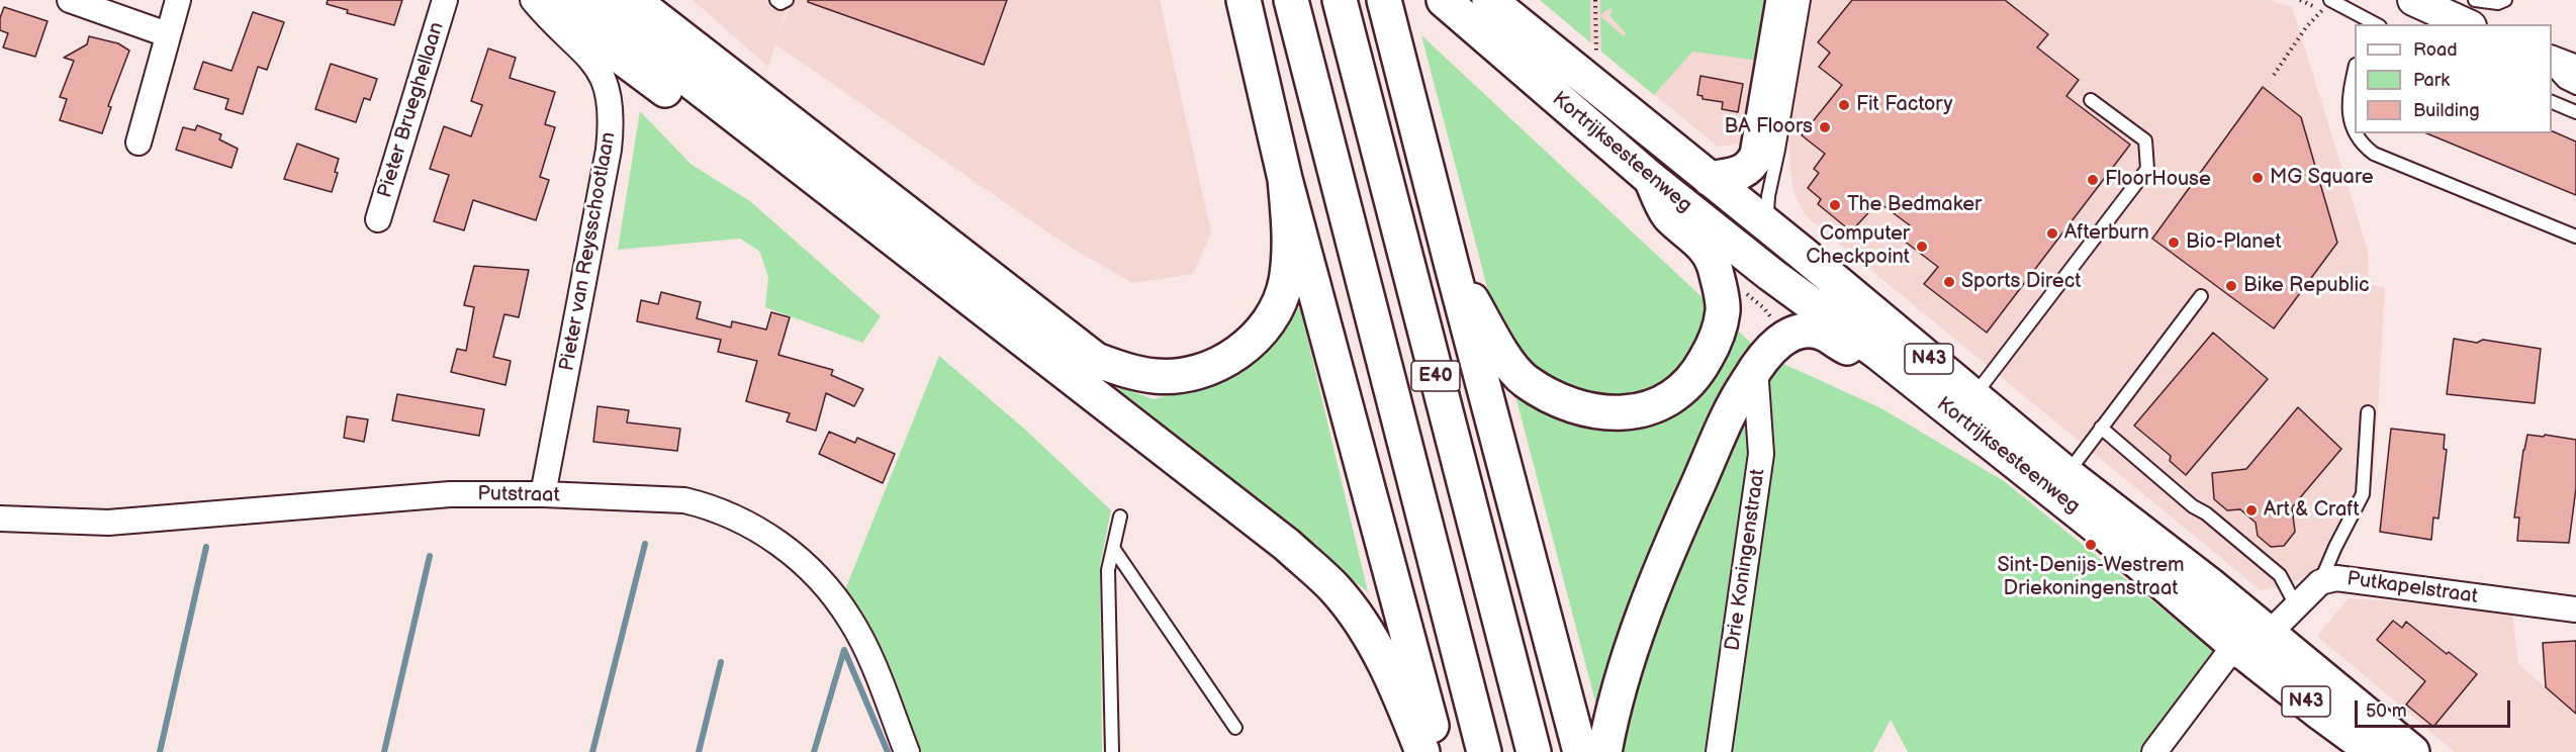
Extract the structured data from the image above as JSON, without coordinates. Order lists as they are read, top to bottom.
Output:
{
  "streets": {
    "main road": ["Kortrijksesteenweg", "N43", "E40"],
    "street": [
      "Pieter Brueghellaan",
      "Pieter van Reysschootlaan",
      "Putstraat",
      "Drie Koningenstraat",
      "Putkapelstraat"
    ]
  },
  "crossings": [
    ["Kortrijksesteenweg", "Putkapelstraat"],
    ["Pieter van Reysschootlaan", "Putstraat"]
  ],
  "places": [
    "Fit Factory",
    "BA Floors",
    "MG Square",
    "FloorHouse",
    "The Bedmaker",
    "Afterburn",
    "Bio-Planet",
    "Computer Checkpoint",
    "Sports Direct",
    "Bike Republic",
    "Art & Craft",
    "Sint-Denijs-Westrem Driekoningenstraat"
  ],
  "legend": ["Road", "Park", "Building"],
  "scale_bar": "50 m"
}
